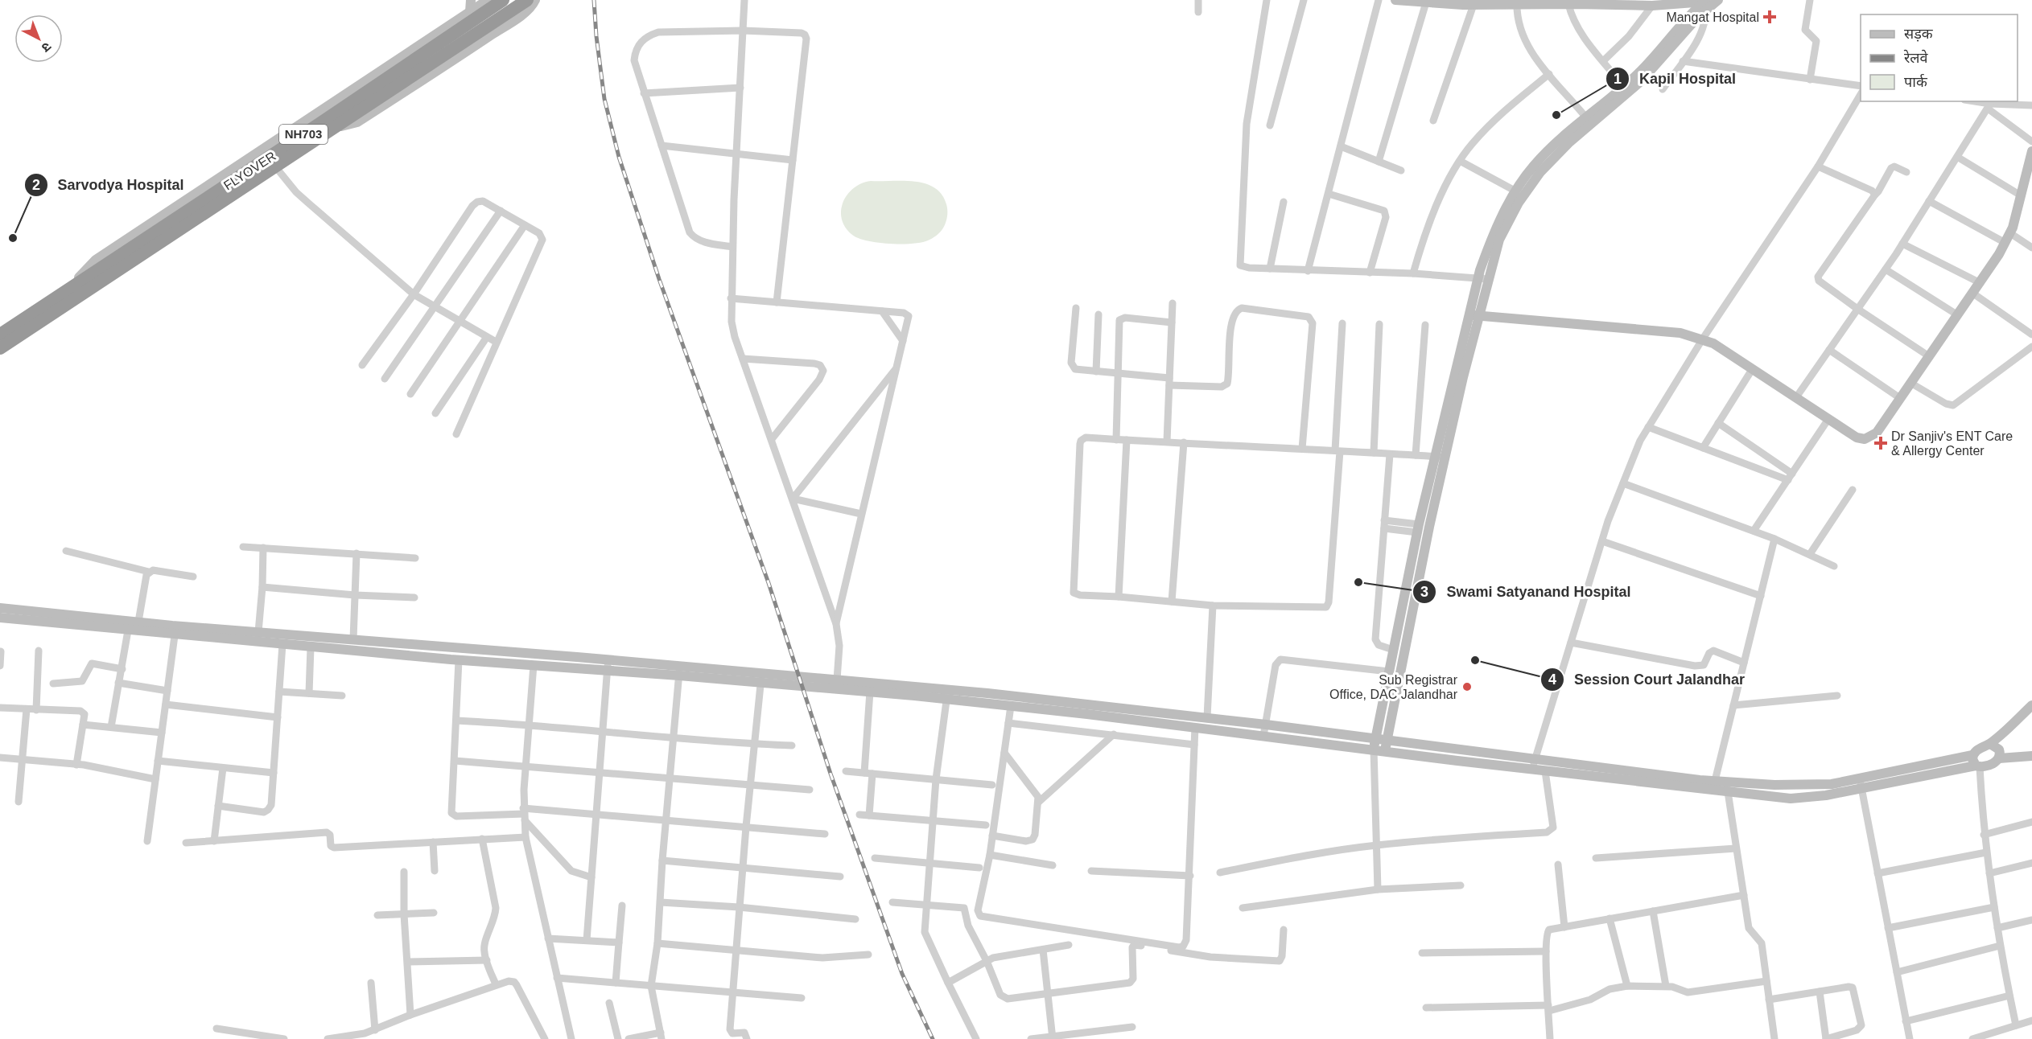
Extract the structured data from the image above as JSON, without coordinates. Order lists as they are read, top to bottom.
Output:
{
  "streets": {
    "highway": ["NH703", "FLYOVER"]
  },
  "crossings": [
    ["NH703", "FLYOVER"]
  ],
  "places": {
    "health": ["Mangat Hospital", "Dr Sanjiv's ENT Care & Allergy Center"],
    "other": [
      "Kapil Hospital",
      "Sarvodya Hospital",
      "Swami Satyanand Hospital",
      "Session Court Jalandhar",
      "Sub Registrar Office, DAC Jalandhar"
    ]
  },
  "legend": ["सड़क", "रेलवे", "पार्क"],
  "north": "bottom right"
}
